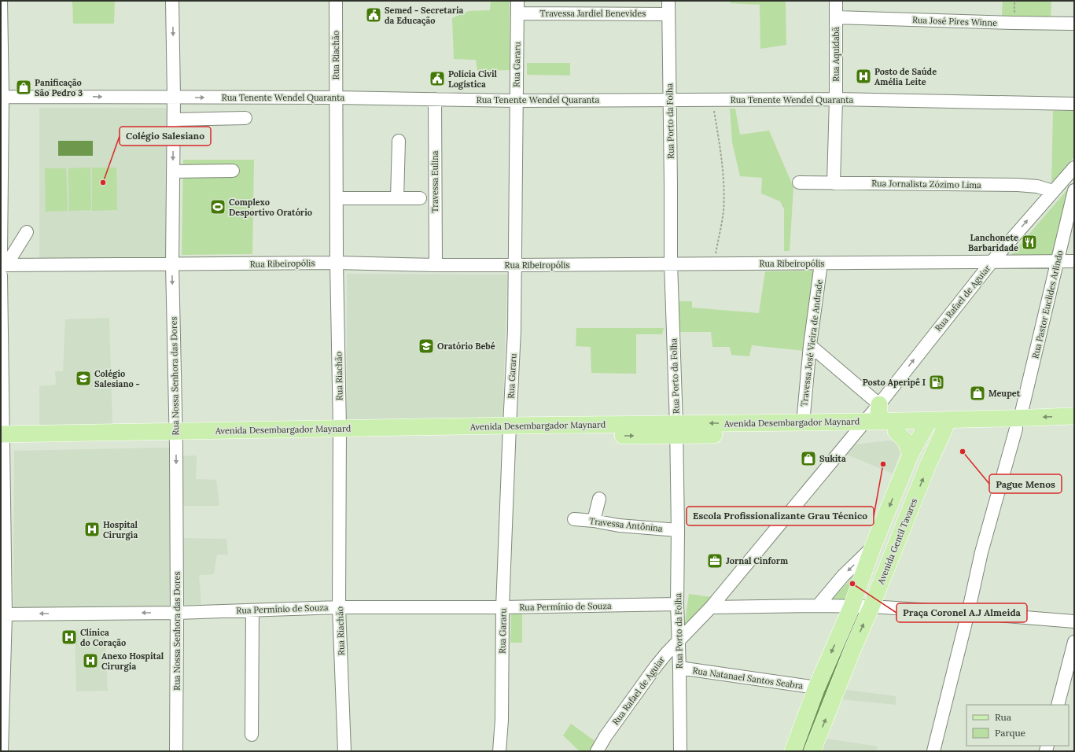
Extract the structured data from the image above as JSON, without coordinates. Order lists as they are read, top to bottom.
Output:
{
  "streets": {
    "main road": ["Avenida Desembargador Maynard", "Avenida Gentil Tavares"],
    "street": [
      "Travessa Jardiel Benevides",
      "Rua José Pires Winne",
      "Rua Aquidabã",
      "Rua Riachão",
      "Rua Gararu",
      "Rua Tenente Wendel Quaranta",
      "Rua Porto da Folha",
      "Travessa Eulina",
      "Rua Jornalista Zózimo Lima",
      "Rua Ribeiropólis",
      "Rua Rafael de Aguiar",
      "Rua Pastor Euclides Arlindo",
      "Travessa José Vieira de Andrade",
      "Rua Nossa Senhora das Dores",
      "Travessa Antônina",
      "Rua Permínio de Souza",
      "Rua Natanael Santos Seabra"
    ]
  },
  "crossings": [
    ["Travessa Jardiel Benevides", "Rua Gararu"],
    ["Travessa Jardiel Benevides", "Rua Porto da Folha"],
    ["Rua José Pires Winne", "Rua Aquidabã"],
    ["Rua Aquidabã", "Rua Tenente Wendel Quaranta"],
    ["Rua Aquidabã", "Rua Jornalista Zózimo Lima"],
    ["Rua Riachão", "Rua Tenente Wendel Quaranta"],
    ["Rua Riachão", "Rua Ribeiropólis"],
    ["Rua Riachão", "Avenida Desembargador Maynard"],
    ["Rua Riachão", "Rua Permínio de Souza"],
    ["Rua Gararu", "Rua Tenente Wendel Quaranta"],
    ["Rua Gararu", "Rua Ribeiropólis"],
    ["Rua Gararu", "Avenida Desembargador Maynard"],
    ["Rua Gararu", "Rua Permínio de Souza"],
    ["Rua Tenente Wendel Quaranta", "Rua Porto da Folha"],
    ["Rua Tenente Wendel Quaranta", "Travessa Eulina"],
    ["Rua Tenente Wendel Quaranta", "Rua Nossa Senhora das Dores"],
    ["Rua Porto da Folha", "Rua Ribeiropólis"],
    ["Rua Porto da Folha", "Rua Rafael de Aguiar"],
    ["Rua Porto da Folha", "Avenida Desembargador Maynard"],
    ["Rua Porto da Folha", "Travessa Antônina"],
    ["Rua Porto da Folha", "Rua Permínio de Souza"],
    ["Rua Porto da Folha", "Rua Natanael Santos Seabra"],
    ["Travessa Eulina", "Rua Ribeiropólis"],
    ["Rua Jornalista Zózimo Lima", "Rua Rafael de Aguiar"],
    ["Rua Ribeiropólis", "Rua Rafael de Aguiar"],
    ["Rua Ribeiropólis", "Rua Pastor Euclides Arlindo"],
    ["Rua Ribeiropólis", "Travessa José Vieira de Andrade"],
    ["Rua Ribeiropólis", "Rua Nossa Senhora das Dores"],
    ["Rua Rafael de Aguiar", "Avenida Desembargador Maynard"],
    ["Rua Pastor Euclides Arlindo", "Avenida Desembargador Maynard"],
    ["Travessa José Vieira de Andrade", "Avenida Desembargador Maynard"],
    ["Rua Nossa Senhora das Dores", "Avenida Desembargador Maynard"],
    ["Rua Nossa Senhora das Dores", "Rua Permínio de Souza"],
    ["Avenida Desembargador Maynard", "Avenida Gentil Tavares"]
  ],
  "one_way": ["Rua Rafael de Aguiar", "Rua Nossa Senhora das Dores"],
  "places": {
    "public building": ["Semed - Secretaria da Educação", "Polícia Civil Logística"],
    "hospital": [
      "Posto de Saúde Amélia Leite",
      "Hospital Cirurgia",
      "Clínica do Coração",
      "Anexo Hospital Cirurgia"
    ],
    "shop": ["Panificação São Pedro 3", "Meupet", "Sukita"],
    "other": [
      "Colégio Salesiano",
      "Pague Menos",
      "Escola Profissionalizante Grau Técnico",
      "Praça Coronel A.J Almeida"
    ],
    "sports": ["Complexo Desportivo Oratório"],
    "restaurant": ["Lanchonete Barbaridade"],
    "school or university": ["Oratório Bebé", "Colégio Salesiano -"],
    "fuel station": ["Posto Aperipê I"],
    "office": ["Jornal Cinform"]
  },
  "legend": ["Rua", "Parque"]
}
